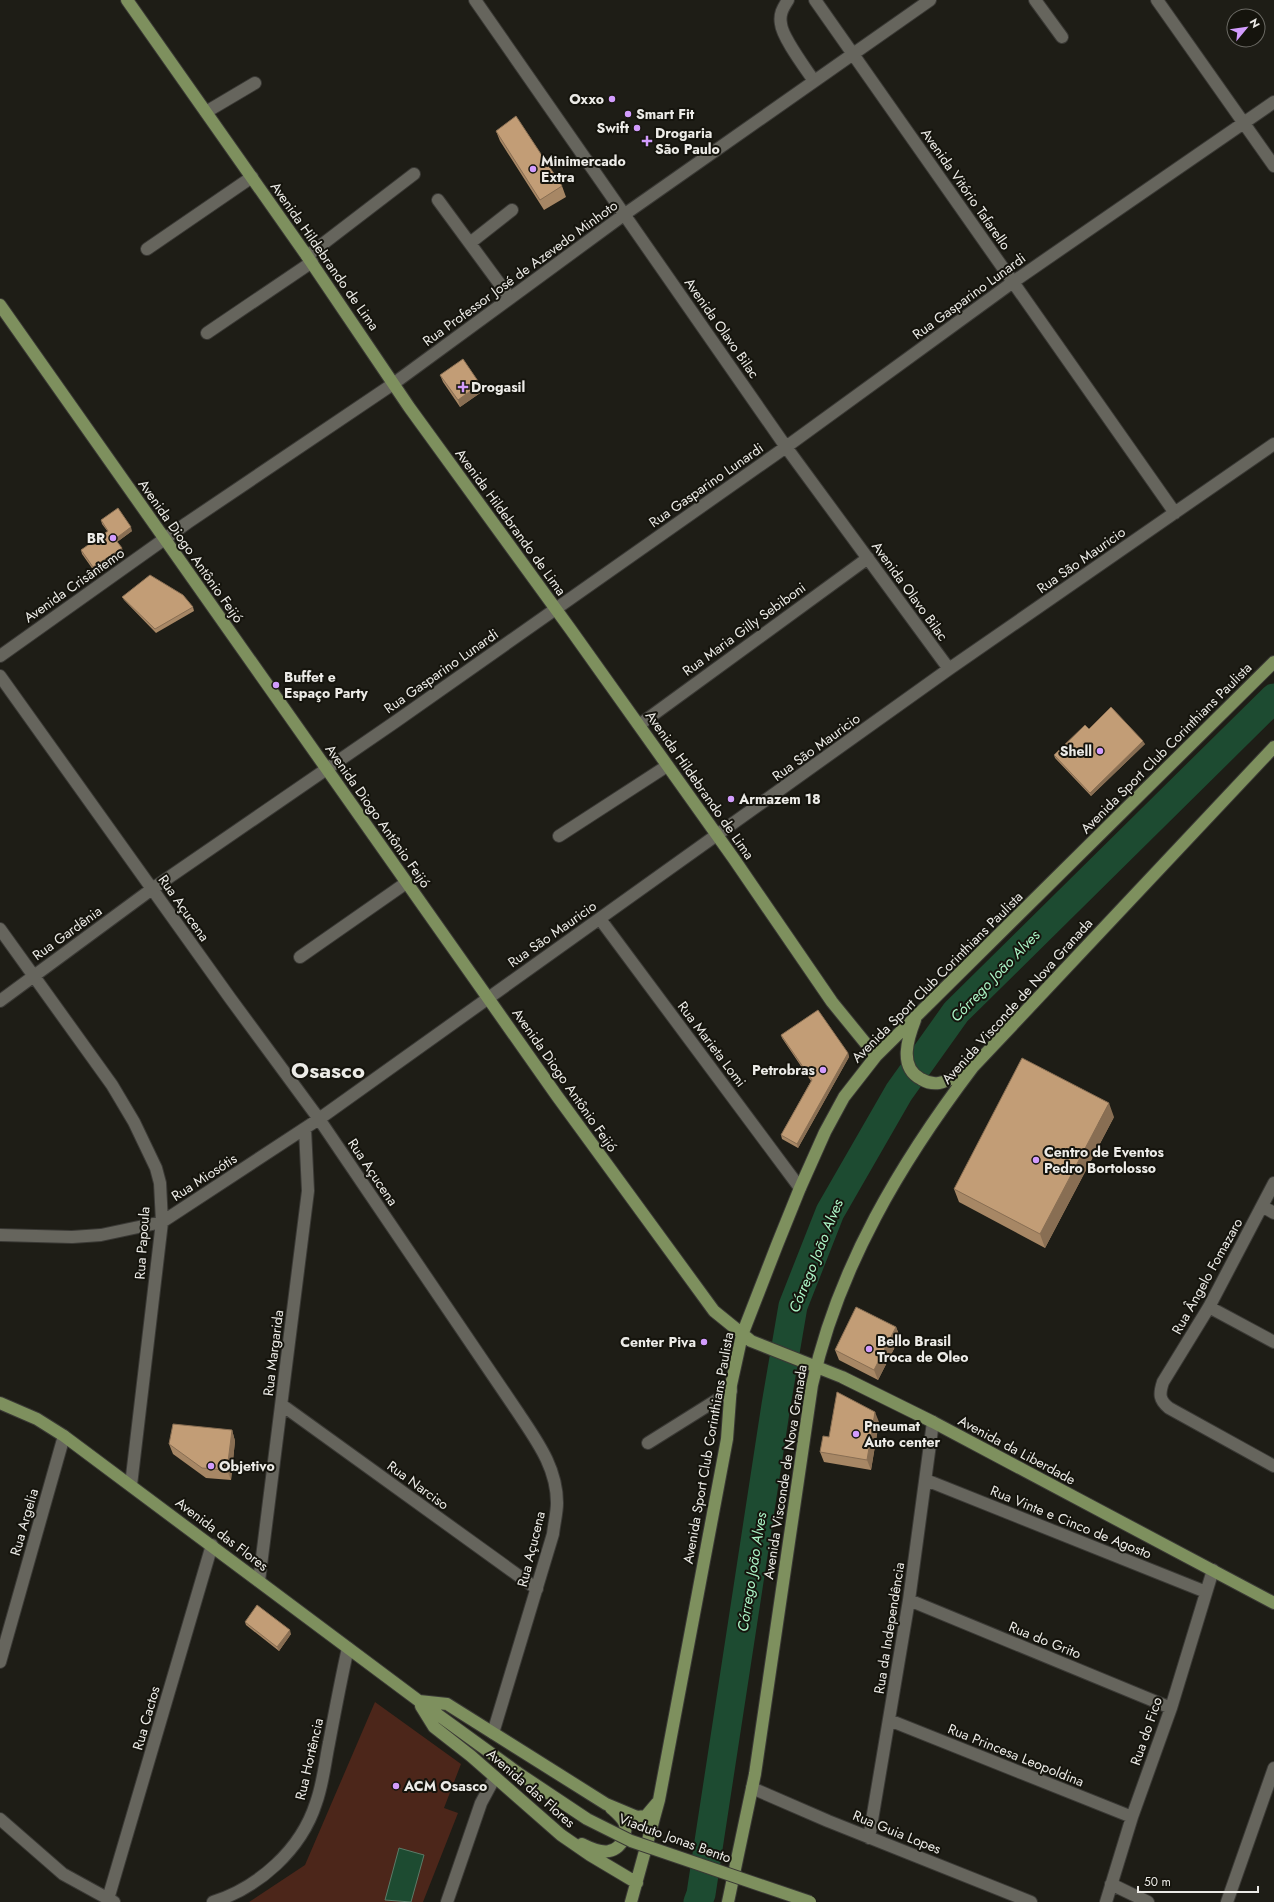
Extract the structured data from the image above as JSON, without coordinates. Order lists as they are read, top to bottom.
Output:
{
  "streets": {
    "main road": [
      "Avenida Hildebrando de Lima",
      "Avenida Diogo Antônio Feijó",
      "Avenida Sport Club Corinthians Paulista",
      "Avenida Visconde de Nova Granada",
      "Avenida da Liberdade",
      "Avenida das Flores",
      "Viaduto Jonas Bento"
    ],
    "street": [
      "Avenida Vitório Tafarello",
      "Rua Professor José de Azevedo Minhoto",
      "Rua Gasparino Lunardi",
      "Avenida Olavo Bilac",
      "Rua São Mauricio",
      "Avenida Crisântemo",
      "Rua Maria Gilly Sebiboni",
      "Rua Açucena",
      "Rua Gardênia",
      "Rua Marieta Lomi",
      "Rua Miosótis",
      "Rua Papoula",
      "Rua Ângelo Fomazaro",
      "Rua Margarida",
      "Rua Narciso",
      "Rua Argelia",
      "Rua Vinte e Cinco de Agosto",
      "Rua da Independência",
      "Rua do Grito",
      "Rua Cactos",
      "Rua do Fico",
      "Rua Princesa Leopoldina",
      "Rua Hortência",
      "Rua Guia Lopes"
    ]
  },
  "crossings": [
    ["Avenida Vitório Tafarello", "Rua Professor José de Azevedo Minhoto"],
    ["Avenida Vitório Tafarello", "Rua Gasparino Lunardi"],
    ["Avenida Vitório Tafarello", "Rua São Mauricio"],
    ["Avenida Hildebrando de Lima", "Rua Professor José de Azevedo Minhoto"],
    ["Avenida Hildebrando de Lima", "Rua Gasparino Lunardi"],
    ["Avenida Hildebrando de Lima", "Rua São Mauricio"],
    ["Avenida Hildebrando de Lima", "Rua Maria Gilly Sebiboni"],
    ["Avenida Hildebrando de Lima", "Avenida Sport Club Corinthians Paulista"],
    ["Rua Professor José de Azevedo Minhoto", "Avenida Olavo Bilac"],
    ["Rua Professor José de Azevedo Minhoto", "Avenida Diogo Antônio Feijó"],
    ["Rua Professor José de Azevedo Minhoto", "Avenida Crisântemo"],
    ["Rua Gasparino Lunardi", "Avenida Olavo Bilac"],
    ["Rua Gasparino Lunardi", "Avenida Diogo Antônio Feijó"],
    ["Rua Gasparino Lunardi", "Rua Açucena"],
    ["Rua Gasparino Lunardi", "Rua Gardênia"],
    ["Avenida Olavo Bilac", "Rua São Mauricio"],
    ["Avenida Olavo Bilac", "Rua Maria Gilly Sebiboni"],
    ["Avenida Diogo Antônio Feijó", "Rua São Mauricio"],
    ["Avenida Diogo Antônio Feijó", "Avenida Crisântemo"],
    ["Avenida Diogo Antônio Feijó", "Avenida Sport Club Corinthians Paulista"],
    ["Avenida Diogo Antônio Feijó", "Avenida da Liberdade"],
    ["Rua São Mauricio", "Rua Açucena"],
    ["Rua São Mauricio", "Rua Marieta Lomi"],
    ["Rua São Mauricio", "Rua Miosótis"],
    ["Avenida Sport Club Corinthians Paulista", "Rua Marieta Lomi"],
    ["Avenida Sport Club Corinthians Paulista", "Avenida da Liberdade"],
    ["Avenida Sport Club Corinthians Paulista", "Avenida das Flores"],
    ["Rua Açucena", "Rua Gardênia"],
    ["Rua Açucena", "Rua Miosótis"],
    ["Rua Açucena", "Rua Narciso"],
    ["Rua Açucena", "Avenida das Flores"],
    ["Rua Gardênia", "Rua Papoula"],
    ["Avenida Visconde de Nova Granada", "Avenida da Liberdade"],
    ["Avenida Visconde de Nova Granada", "Rua Guia Lopes"],
    ["Rua Miosótis", "Rua Papoula"],
    ["Rua Miosótis", "Rua Margarida"],
    ["Rua Papoula", "Avenida das Flores"],
    ["Rua Margarida", "Rua Narciso"],
    ["Rua Margarida", "Avenida das Flores"],
    ["Avenida da Liberdade", "Rua da Independência"],
    ["Avenida da Liberdade", "Rua do Fico"],
    ["Rua Argelia", "Avenida das Flores"],
    ["Rua Vinte e Cinco de Agosto", "Rua da Independência"],
    ["Rua Vinte e Cinco de Agosto", "Rua do Fico"],
    ["Avenida das Flores", "Rua Cactos"],
    ["Avenida das Flores", "Rua Hortência"],
    ["Avenida das Flores", "Viaduto Jonas Bento"],
    ["Rua da Independência", "Rua do Grito"],
    ["Rua da Independência", "Rua Princesa Leopoldina"],
    ["Rua da Independência", "Rua Guia Lopes"],
    ["Rua do Grito", "Rua do Fico"],
    ["Rua do Fico", "Rua Princesa Leopoldina"]
  ],
  "districts": ["Osasco"],
  "water": ["Córrego João Alves"],
  "places": {
    "other": [
      "Oxxo",
      "Smart Fit",
      "Swift",
      "Minimercado Extra",
      "BR",
      "Buffet e Espaço Party",
      "Shell",
      "Armazem 18",
      "Petrobras",
      "Centro de Eventos Pedro Bortolosso",
      "Center Piva",
      "Bello Brasil Troca de Oleo",
      "Pneumat Auto center",
      "Objetivo",
      "ACM Osasco"
    ],
    "health": ["Drogaria São Paulo", "Drogasil"]
  },
  "scale_bar": "50 m",
  "north": "top right"
}
